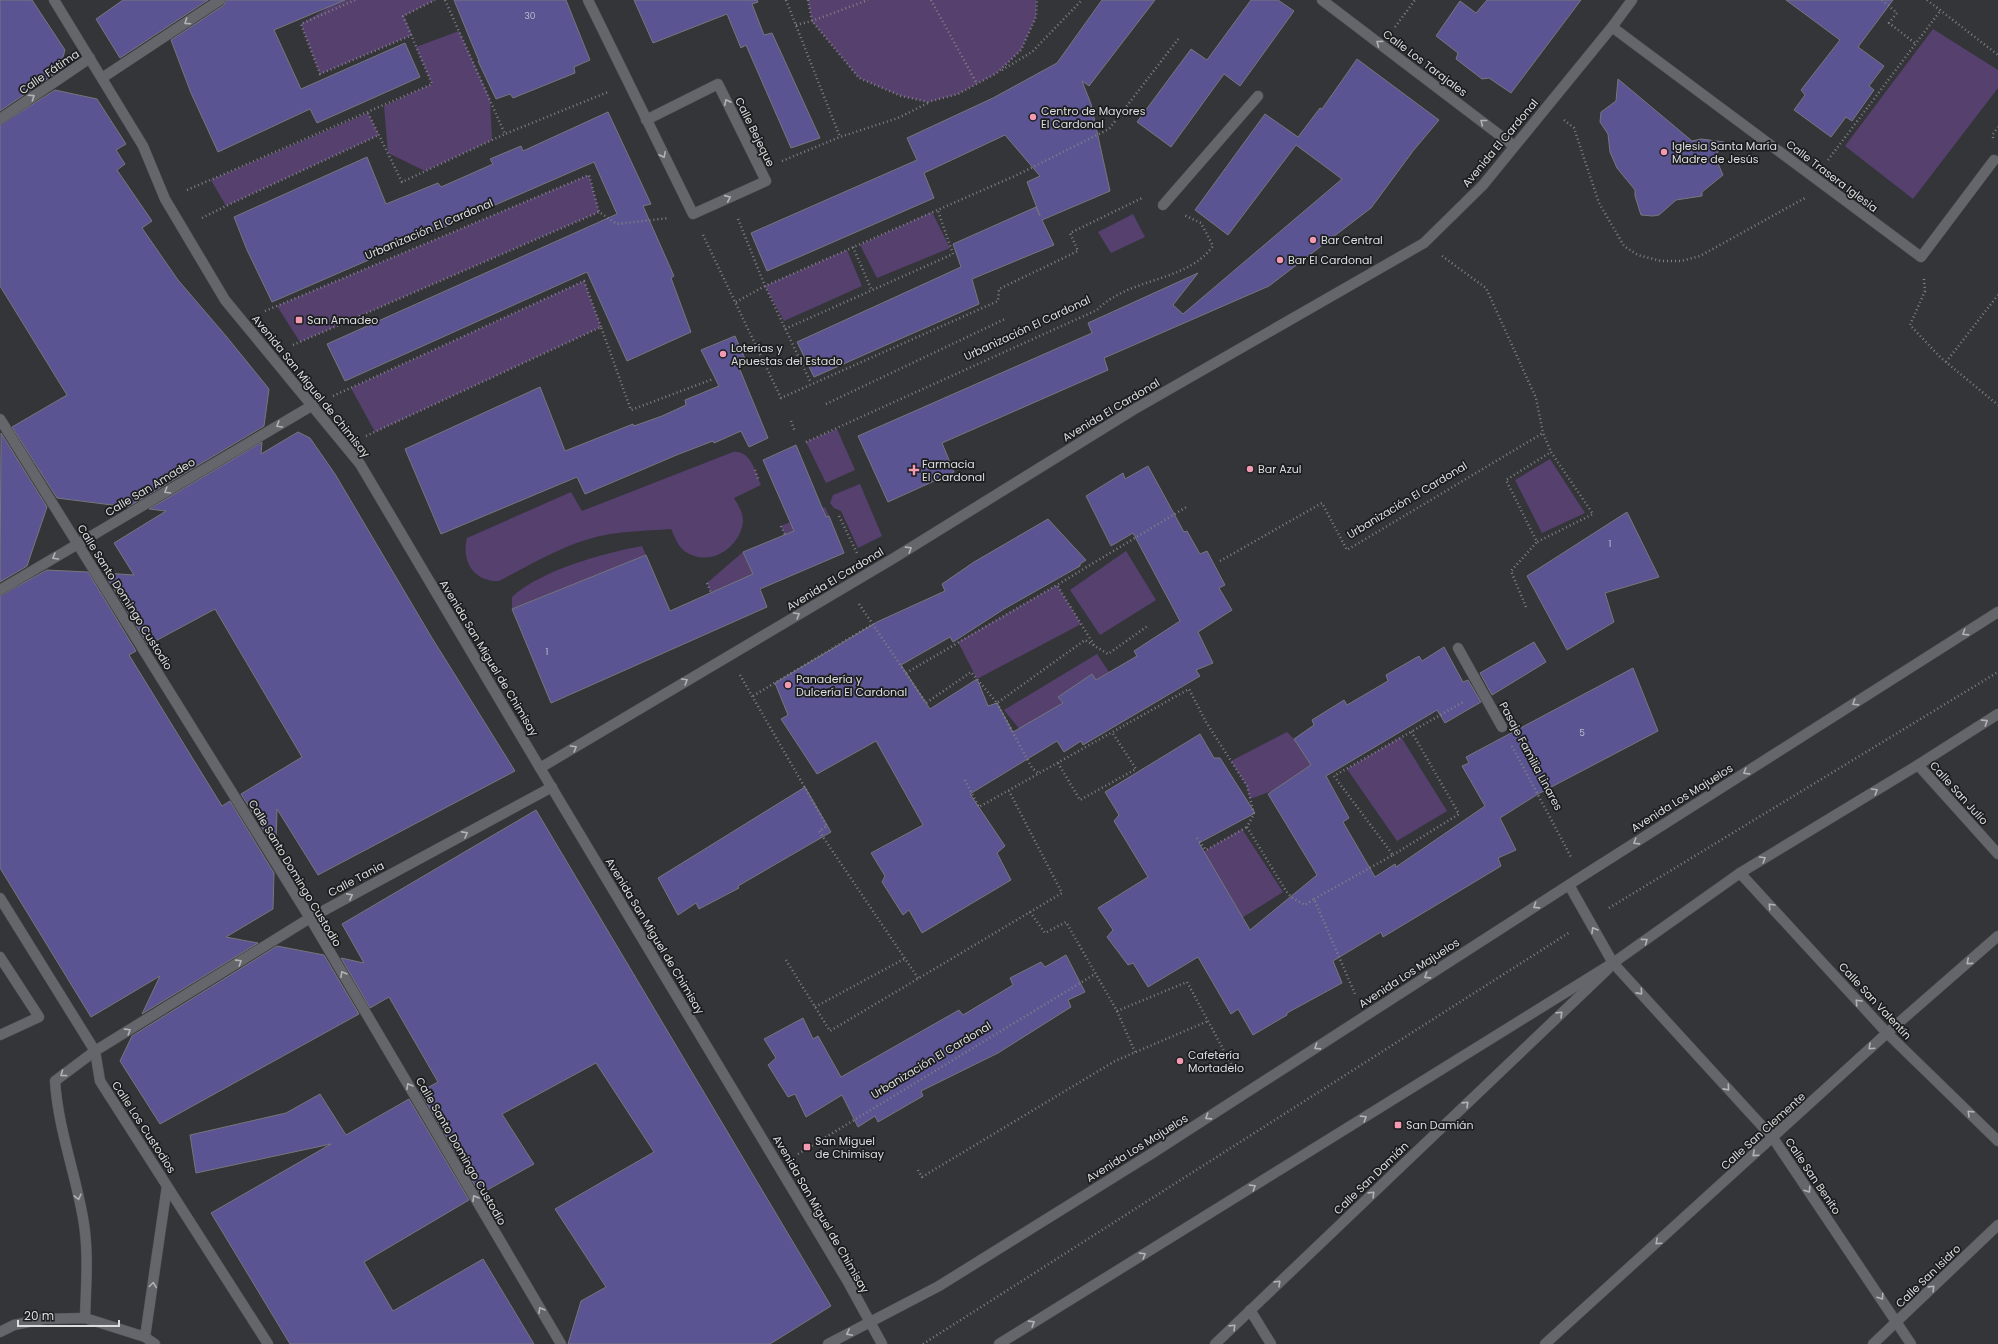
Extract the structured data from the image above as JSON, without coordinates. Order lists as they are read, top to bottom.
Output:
{
  "streets": {
    "street": [
      "Calle Los Tarajales",
      "Calle Fátima",
      "Calle Bejeque",
      "Avenida El Cardonal",
      "Calle Trasera Iglesia",
      "Avenida San Miguel de Chimisay",
      "Calle San Amadeo",
      "Calle Santo Domingo Custodio",
      "Pasaje Familia Linares",
      "Calle San Julio",
      "Avenida Los Majuelos",
      "Calle Tania",
      "Calle San Valentín",
      "Calle Los Custodios",
      "Calle San Clemente",
      "Calle San Benito",
      "Calle San Damián",
      "Calle San Isidro"
    ],
    "path": ["Urbanización El Cardonal"]
  },
  "crossings": [
    ["Calle Los Tarajales", "Avenida El Cardonal"],
    ["Calle Fátima", "Avenida San Miguel de Chimisay"],
    ["Calle Bejeque", "Urbanización El Cardonal"],
    ["Avenida El Cardonal", "Calle Trasera Iglesia"],
    ["Avenida El Cardonal", "Avenida San Miguel de Chimisay"],
    ["Urbanización El Cardonal", "Avenida San Miguel de Chimisay"],
    ["Avenida San Miguel de Chimisay", "Calle San Amadeo"],
    ["Avenida San Miguel de Chimisay", "Avenida Los Majuelos"],
    ["Avenida San Miguel de Chimisay", "Calle Tania"],
    ["Calle San Amadeo", "Calle Santo Domingo Custodio"],
    ["Calle Santo Domingo Custodio", "Calle Tania"],
    ["Pasaje Familia Linares", "Avenida Los Majuelos"],
    ["Avenida Los Majuelos", "Calle San Benito"],
    ["Calle Tania", "Calle Los Custodios"],
    ["Calle San Valentín", "Calle San Clemente"],
    ["Calle San Clemente", "Calle San Benito"],
    ["Calle San Benito", "Calle San Damián"],
    ["Calle San Benito", "Calle San Isidro"]
  ],
  "one_way": [
    "Calle Los Tarajales",
    "Calle Fátima",
    "Avenida El Cardonal",
    "Calle San Amadeo",
    "Calle Santo Domingo Custodio",
    "Calle San Valentín",
    "Calle San Clemente",
    "Calle San Benito",
    "Calle San Isidro"
  ],
  "places": {
    "other": [
      "Centro de Mayores El Cardonal",
      "Iglesia Santa María Madre de Jesús",
      "Bar Central",
      "Bar El Cardonal",
      "Loterías y Apuestas del Estado",
      "Bar Azul",
      "Panadería y Dulcería El Cardonal",
      "Cafetería Mortadelo"
    ],
    "transit": ["San Amadeo", "San Damián", "San Miguel de Chimisay"],
    "health": ["Farmacia El Cardonal"]
  },
  "house_numbers": [
    "30",
    "1",
    "1",
    "5"
  ],
  "scale_bar": "20 m"
}
